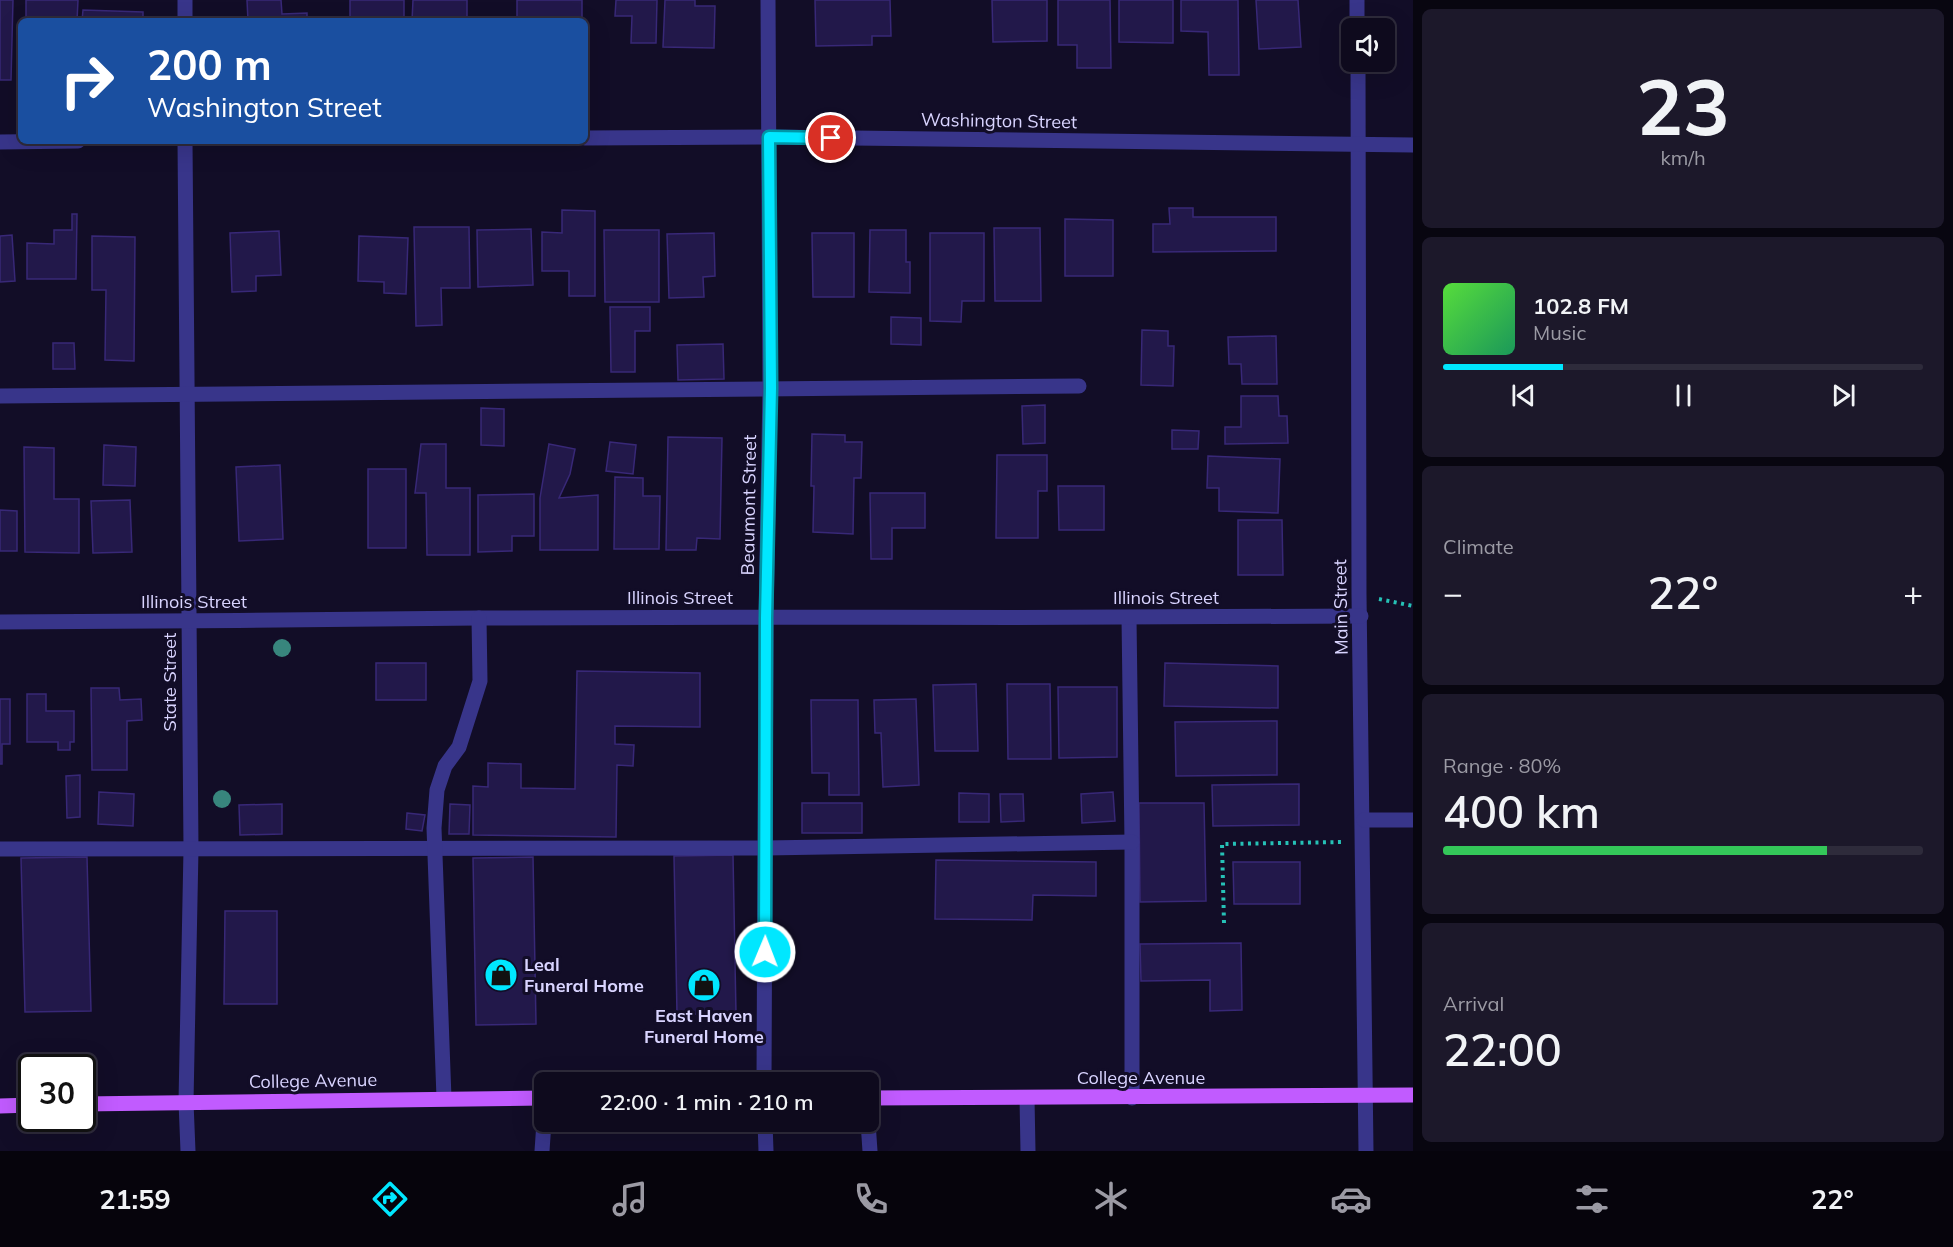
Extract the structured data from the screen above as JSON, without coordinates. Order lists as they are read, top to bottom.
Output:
{
  "streets": {
    "main road": ["College Avenue"],
    "street": [
      "Washington Street",
      "Beaumont Street",
      "Illinois Street",
      "Main Street",
      "State Street"
    ]
  },
  "crossings": [
    ["Washington Street", "Beaumont Street"],
    ["Washington Street", "Main Street"],
    ["Beaumont Street", "Illinois Street"],
    ["Illinois Street", "Main Street"],
    ["Illinois Street", "State Street"],
    ["Main Street", "College Avenue"],
    ["State Street", "College Avenue"]
  ],
  "places": {
    "shop": ["Leal Funeral Home", "East Haven Funeral Home"]
  },
  "page": {
    "tile": [
      ["23", "km/h"],
      "Climate",
      ["Range · 80%", "400 km"],
      ["Arrival", "22:00"]
    ],
    "turn": ["200 m", "Washington Street"],
    "song": ["102.8 FM", "Music"],
    "heat": ["−", "22°", "+"],
    "limit": "30",
    "trip": "22:00 · 1 min · 210 m",
    "tabs": ["21:59", "22°"]
  }
}
